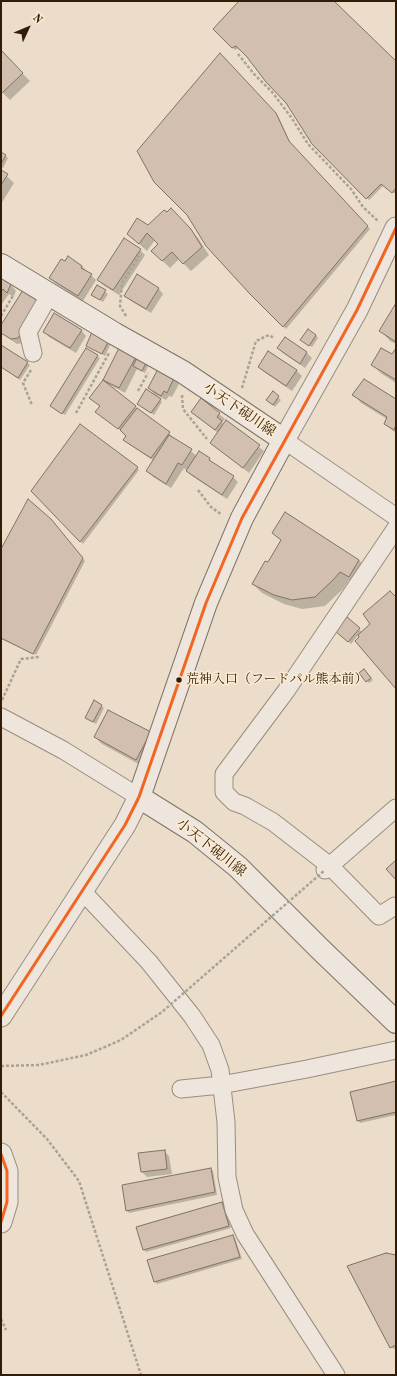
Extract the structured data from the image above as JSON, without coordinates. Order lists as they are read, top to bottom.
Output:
{
  "streets": {
    "main road": ["小天下硯川線"]
  },
  "places": ["荒神入口（フードパル熊本前）"],
  "north": "top right"
}
